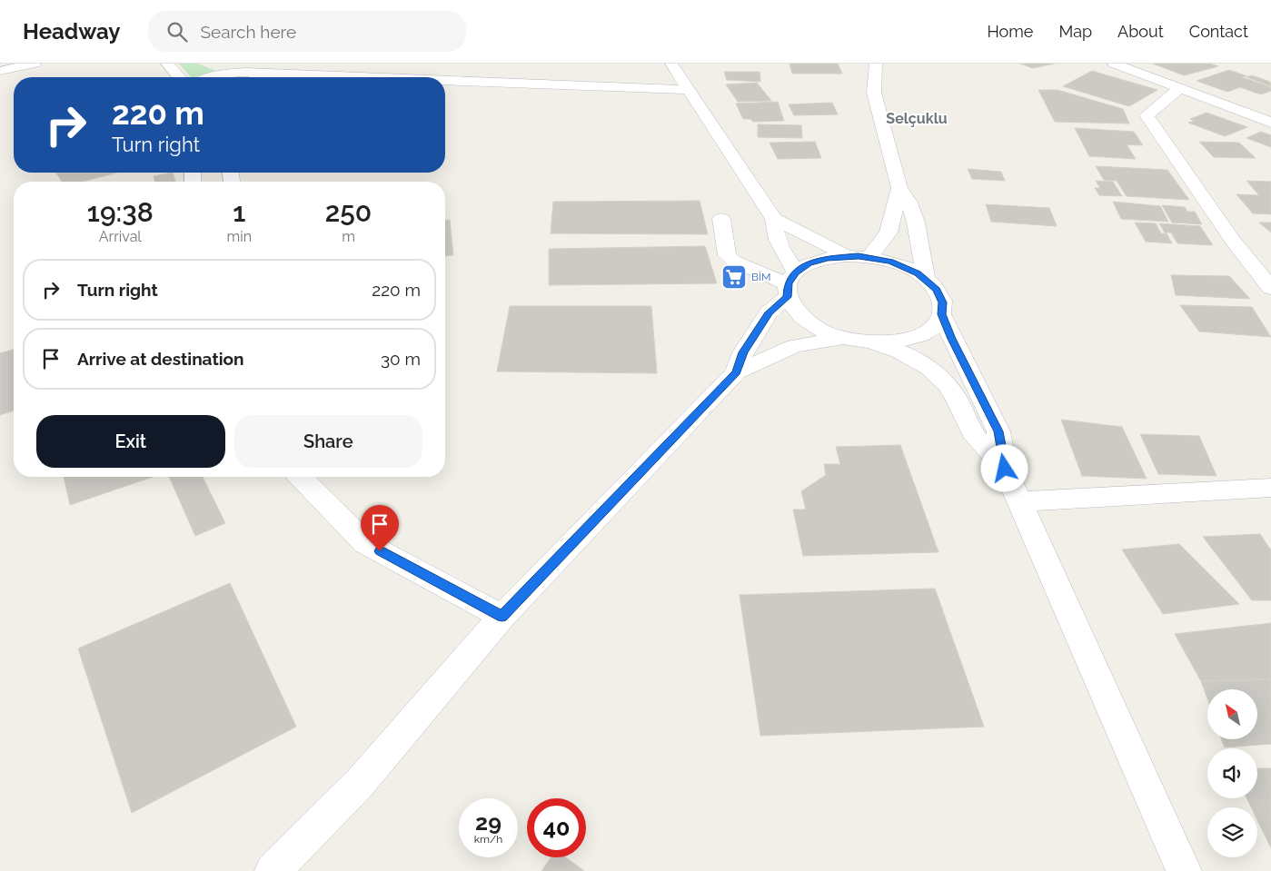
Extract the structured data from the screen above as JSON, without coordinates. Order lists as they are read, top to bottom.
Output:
{
  "districts": ["Selçuklu"],
  "places": {
    "supermarket": ["BİM"]
  },
  "north": "top left",
  "page": {
    "header": "Headway",
    "search": "Search here",
    "nav": [
      "Home",
      "Map",
      "About",
      "Contact"
    ],
    "turn": ["220 m", "Turn right"],
    "eta": [
      "19:38",
      "Arrival",
      "1",
      "min",
      "250",
      "m"
    ],
    "list": [
      {
        "name": "Turn right",
        "value": "220 m"
      },
      {
        "name": "Arrive at destination",
        "value": "30 m"
      }
    ],
    "buttons": ["Exit", "Share"],
    "speed": "29 km/h",
    "limit": "40"
  }
}
